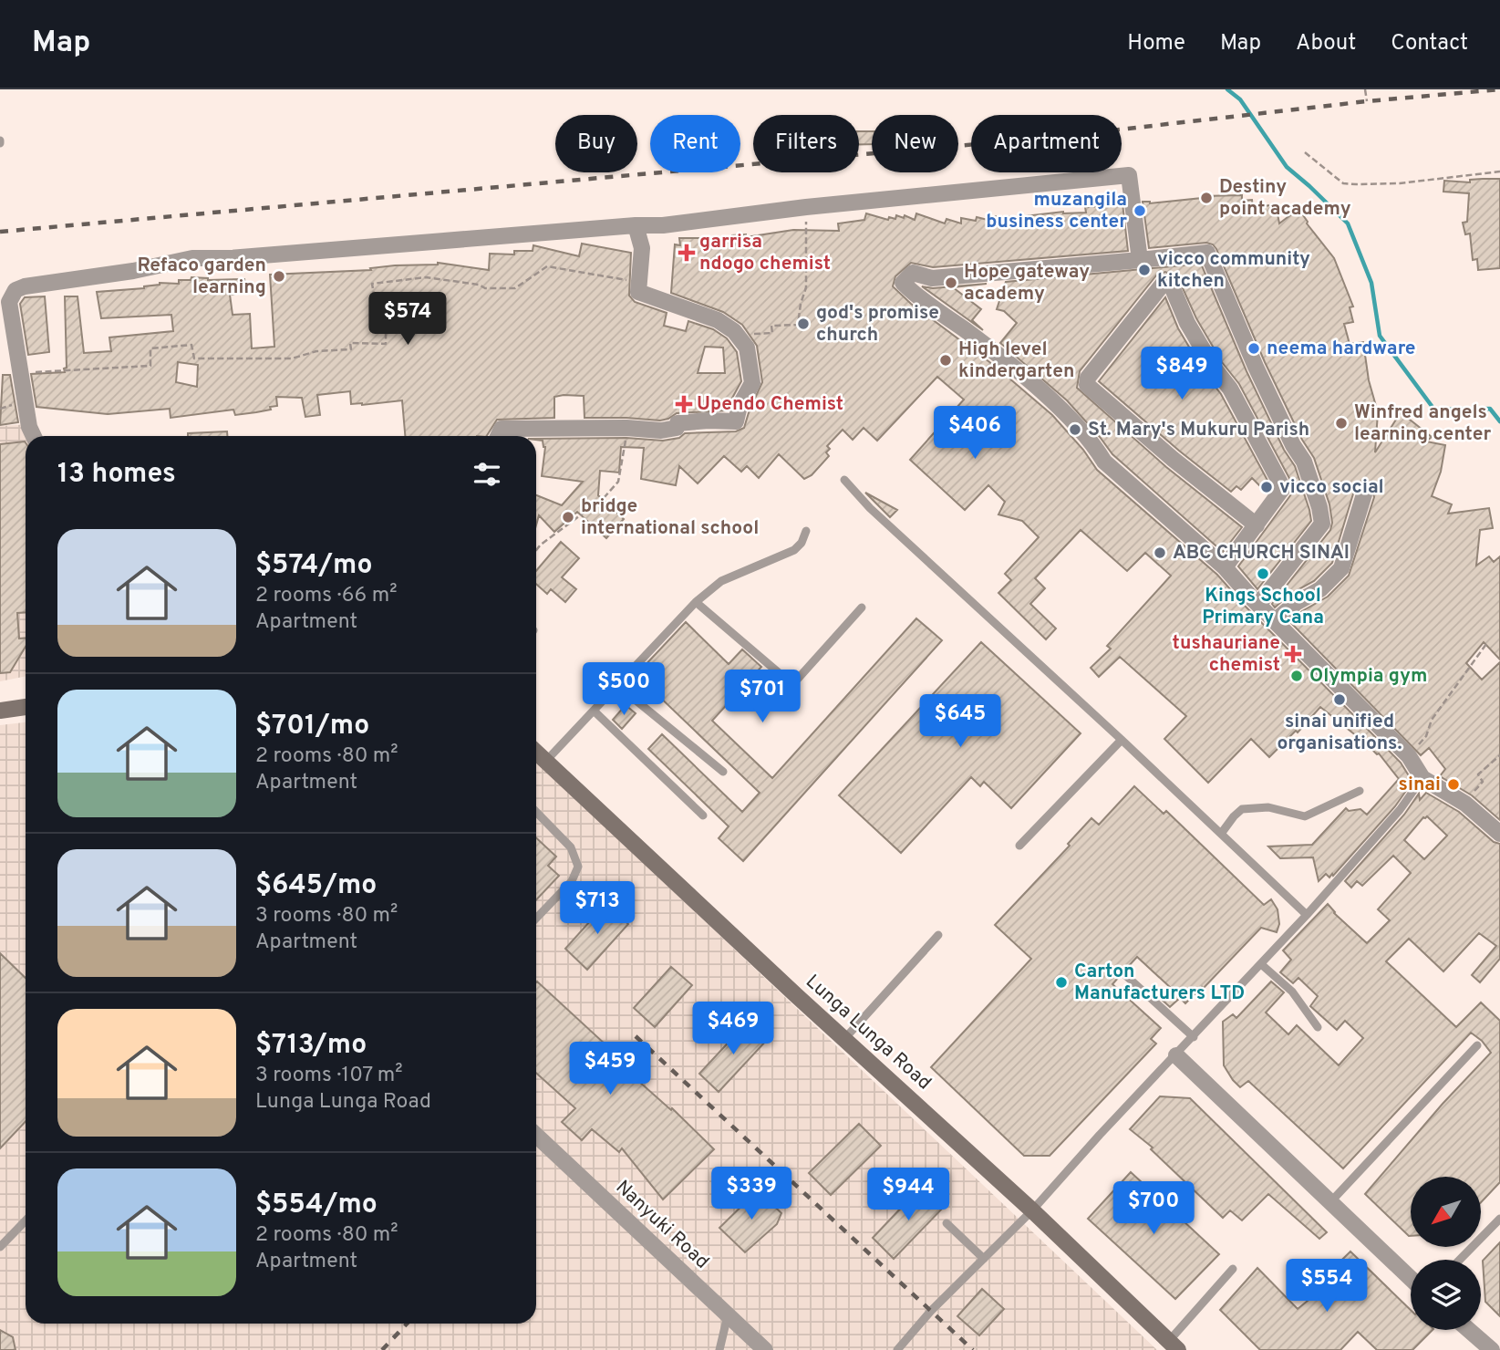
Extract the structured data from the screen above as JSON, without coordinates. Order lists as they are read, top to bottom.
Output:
{
  "streets": {
    "main road": ["Lunga Lunga Road"],
    "street": ["Nanyuki Road"]
  },
  "places": {
    "other": [
      "Destiny point academy",
      "muzangila business center",
      "vicco community kitchen",
      "Refaco garden learning",
      "Hope gateway academy",
      "god's promise church",
      "neema hardware",
      "High level kindergarten",
      "Winfred angels learning center",
      "St. Mary's Mukuru Parish",
      "vicco social",
      "bridge international school",
      "ABC CHURCH SINAI",
      "Kings School Primary Cana",
      "Olympia gym",
      "sinai unified organisations.",
      "sinai",
      "Carton Manufacturers LTD"
    ],
    "health": ["garrisa ndogo chemist", "Upendo Chemist", "tushauriane chemist"]
  },
  "north": "bottom left",
  "page": {
    "header": "Map",
    "nav": [
      "Home",
      "Map",
      "About",
      "Contact"
    ],
    "chip": [
      "Buy",
      "Rent",
      "Filters",
      "New",
      "Apartment"
    ],
    "price": [
      "$574",
      "$849",
      "$406",
      "$500",
      "$701",
      "$645",
      "$713",
      "$469",
      "$459",
      "$339",
      "$944",
      "$700",
      "$554"
    ],
    "heading": "13 homes",
    "list": [
      {
        "name": "$574/mo",
        "note": "2 rooms · 66 m² · Apartment"
      },
      {
        "name": "$701/mo",
        "note": "2 rooms · 80 m² · Apartment"
      },
      {
        "name": "$645/mo",
        "note": "3 rooms · 80 m² · Apartment"
      },
      {
        "name": "$713/mo",
        "note": "3 rooms · 107 m² · Lunga Lunga Road"
      },
      {
        "name": "$554/mo",
        "note": "2 rooms · 80 m² · Apartment"
      }
    ]
  }
}
